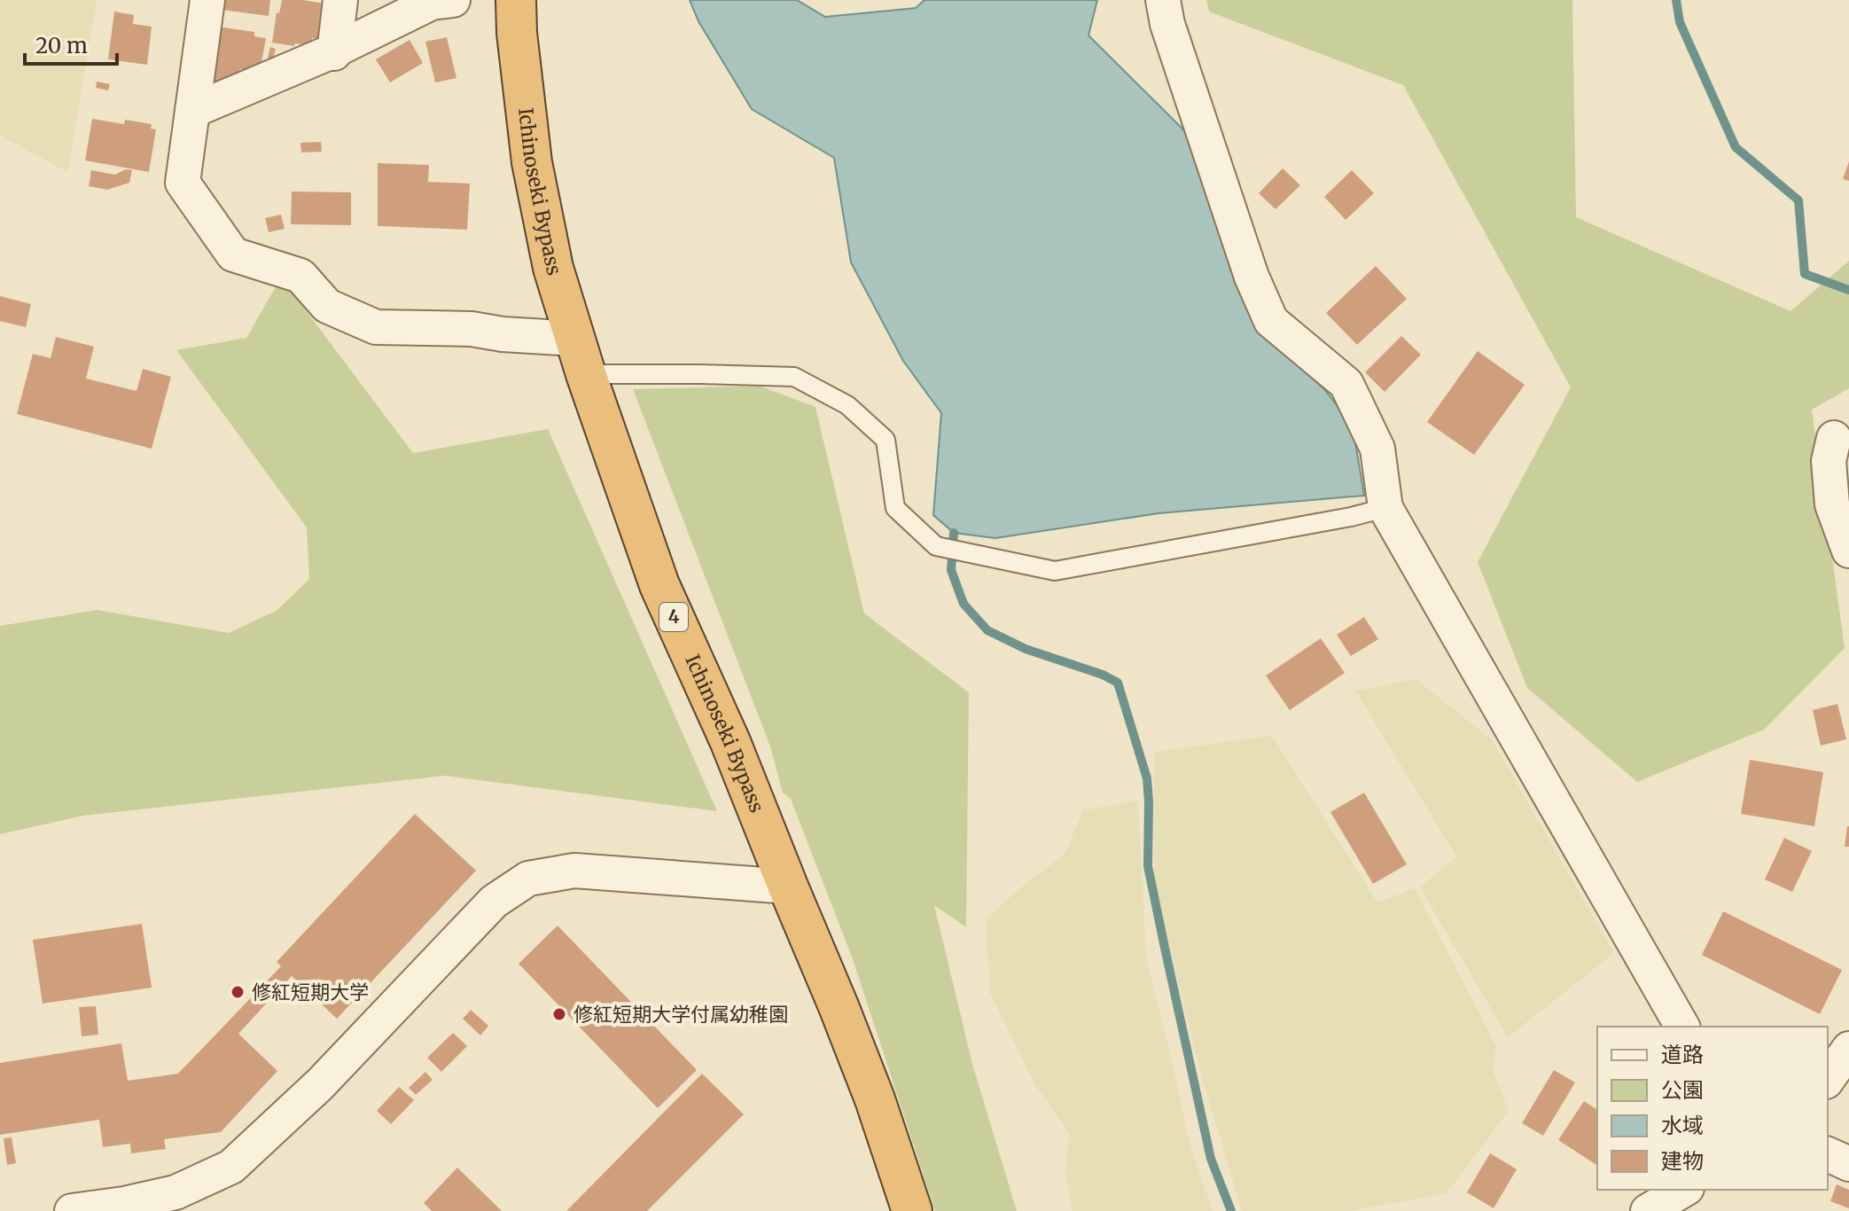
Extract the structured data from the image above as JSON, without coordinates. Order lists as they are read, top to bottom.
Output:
{
  "streets": {
    "highway": ["Ichinoseki Bypass", "4"]
  },
  "places": ["修紅短期大学", "修紅短期大学付属幼稚園"],
  "legend": [
    "道路",
    "公園",
    "水域",
    "建物"
  ],
  "scale_bar": "20 m"
}
